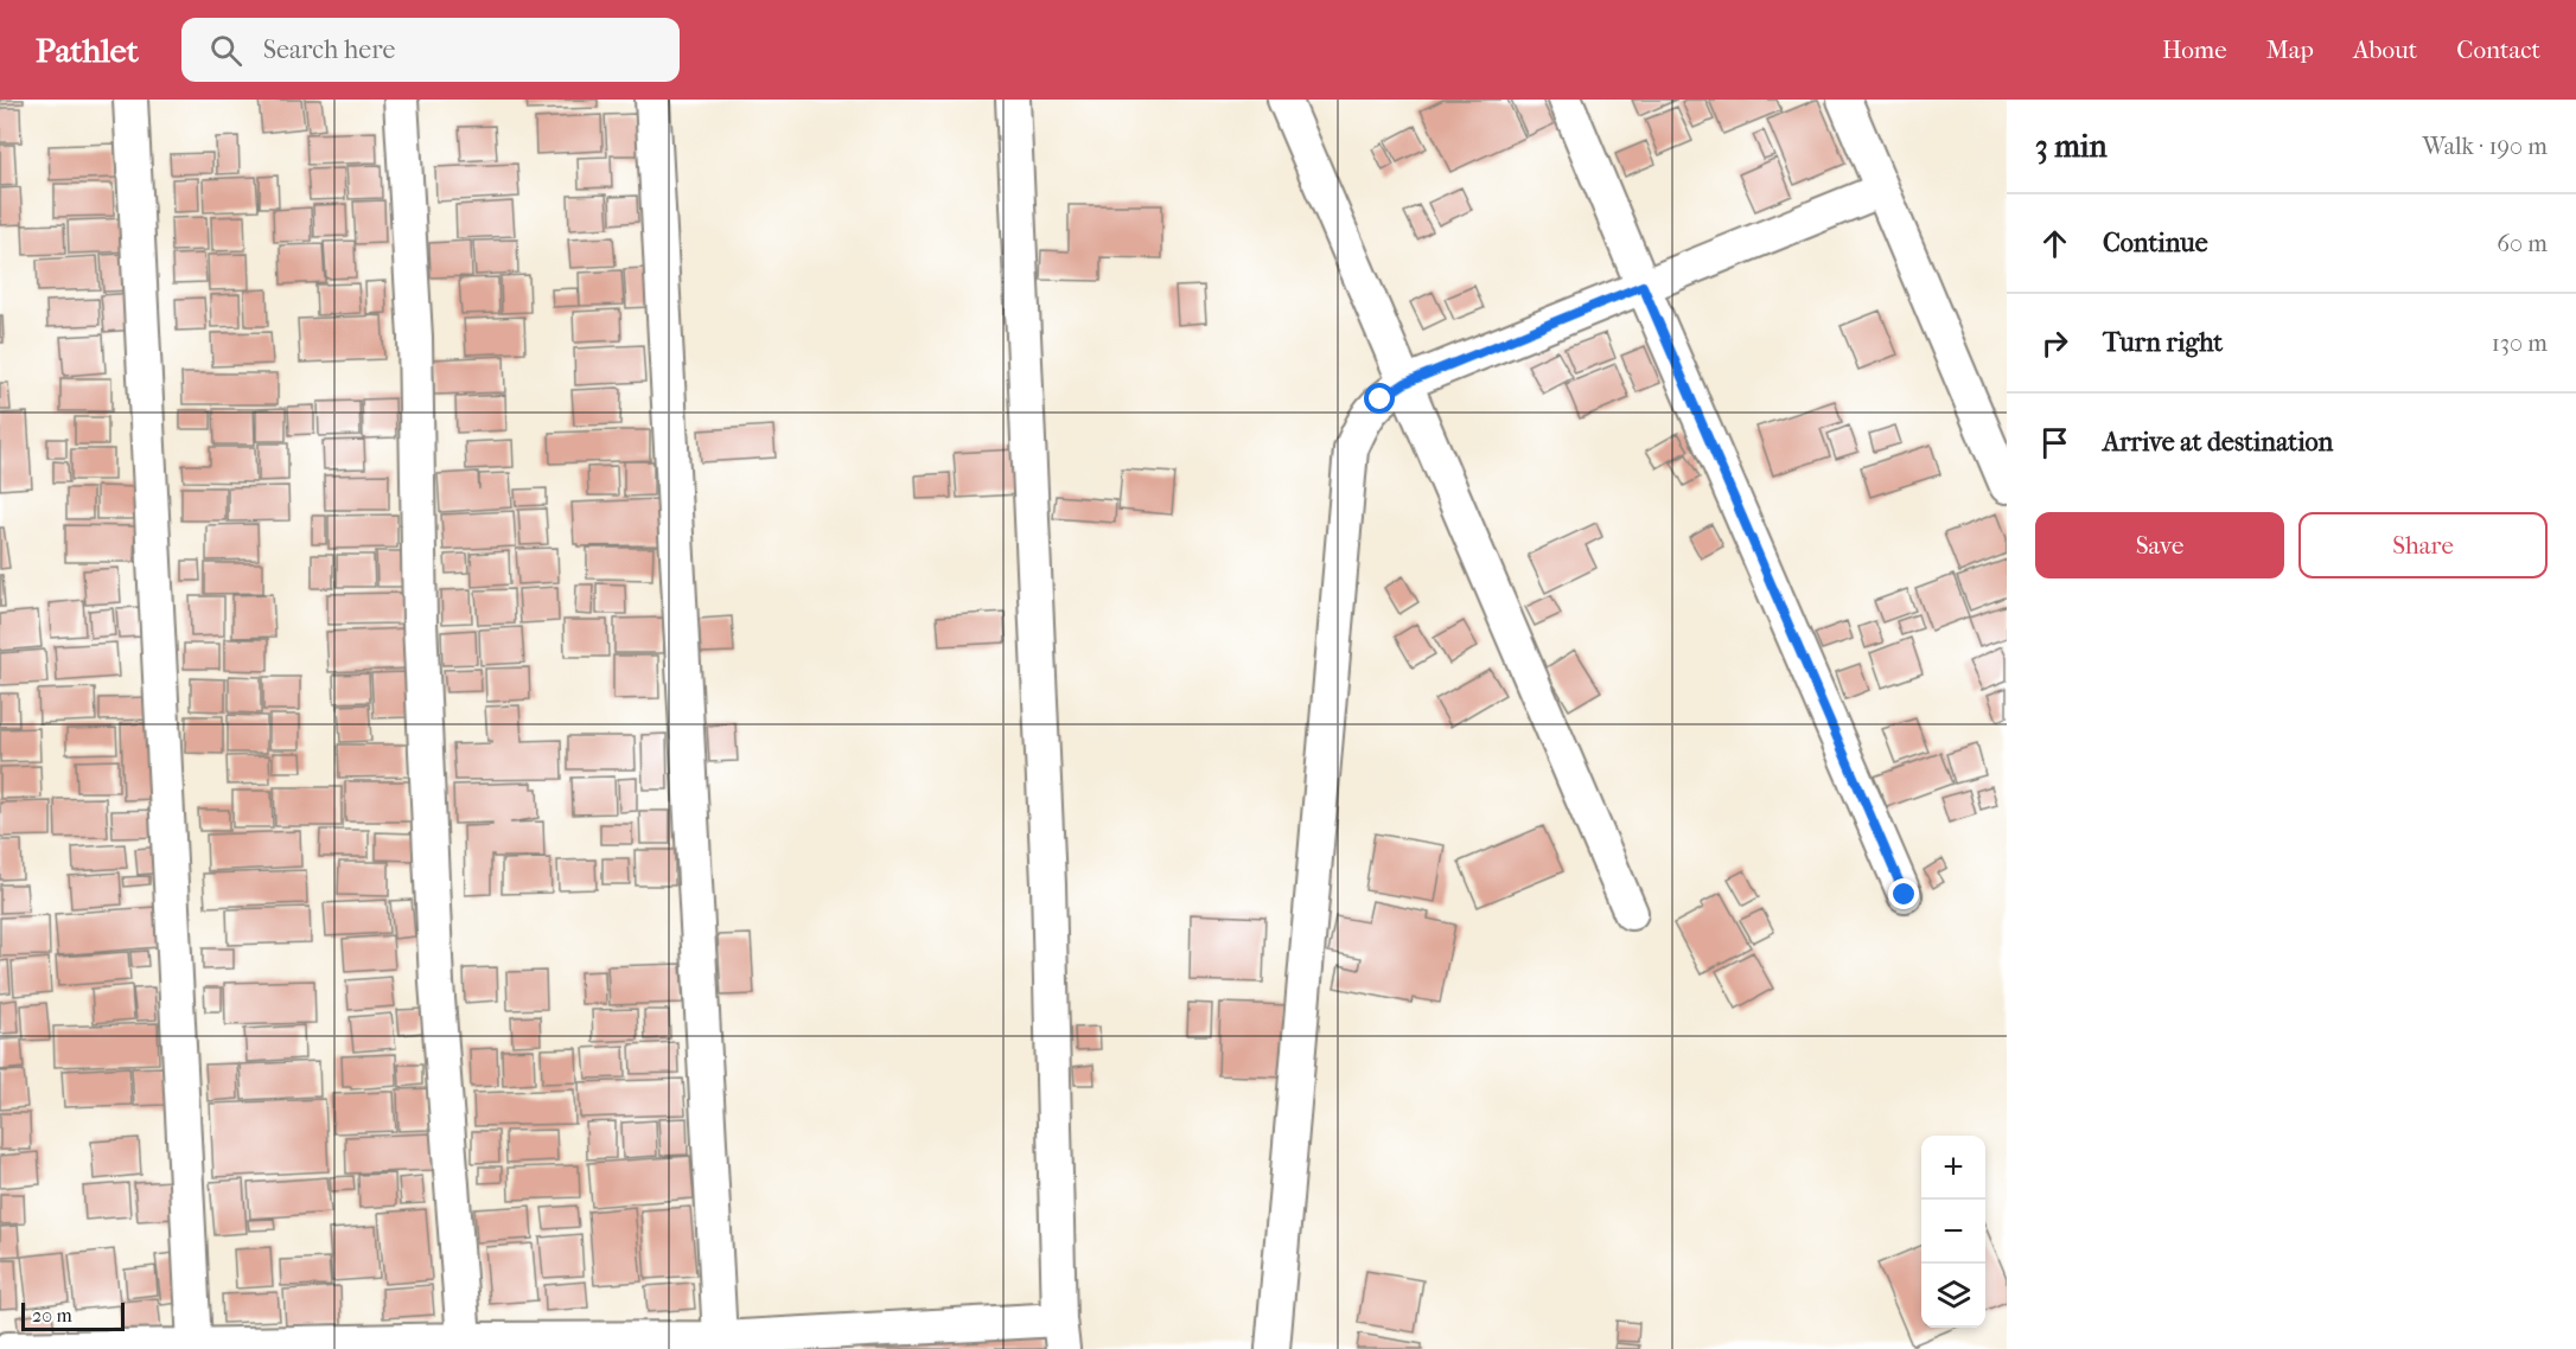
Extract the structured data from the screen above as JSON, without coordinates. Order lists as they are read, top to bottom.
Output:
{
  "scale_bar": "20 m",
  "page": {
    "header": "Pathlet",
    "search": "Search here",
    "nav": [
      "Home",
      "Map",
      "About",
      "Contact"
    ],
    "heading": ["3 min", "Walk · 190 m"],
    "list": [
      ["Continue", "60 m"],
      ["Turn right", "130 m"],
      "Arrive at destination"
    ],
    "buttons": ["Save", "Share"],
    "map_buttons": ["+", "−"],
    "scale": "20 m"
  }
}
